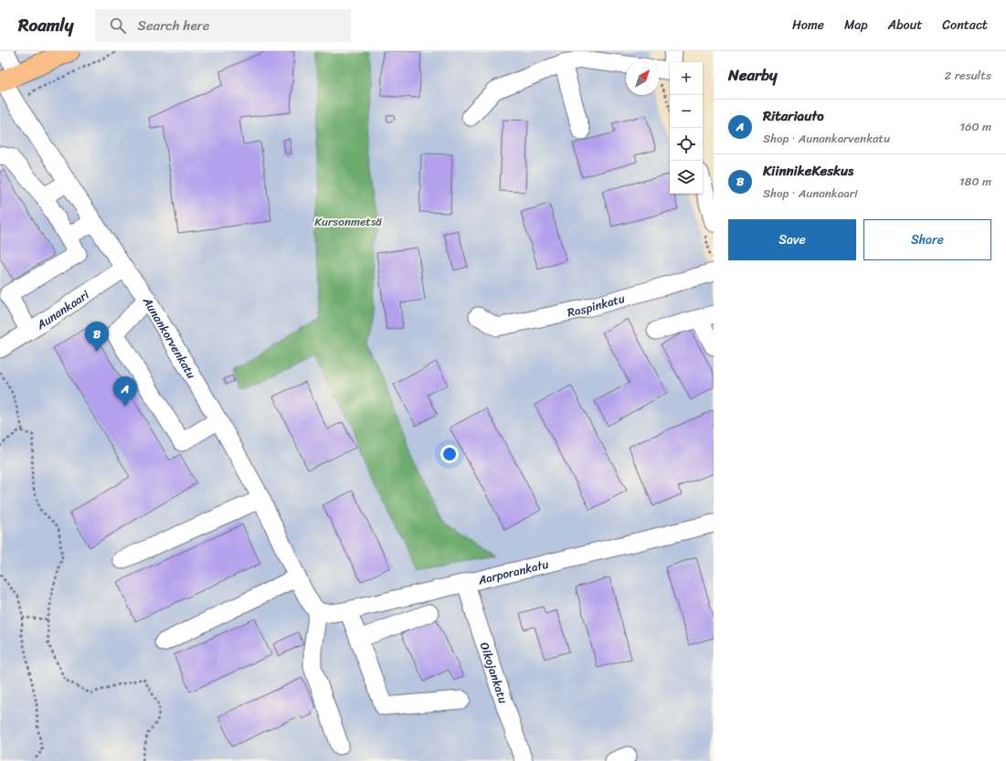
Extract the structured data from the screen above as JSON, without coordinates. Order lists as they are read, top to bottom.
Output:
{
  "streets": {
    "street": [
      "Raspinkatu",
      "Aunankaari",
      "Aunankorvenkatu",
      "Aarporankatu",
      "Oikojankatu"
    ]
  },
  "crossings": [
    ["Aunankaari", "Aunankorvenkatu"],
    ["Aunankorvenkatu", "Aarporankatu"],
    ["Aarporankatu", "Oikojankatu"]
  ],
  "parks": ["Kursonmetsä"],
  "north": "top right",
  "page": {
    "header": "Roamly",
    "search": "Search here",
    "nav": [
      "Home",
      "Map",
      "About",
      "Contact"
    ],
    "heading": ["Nearby", "2 results"],
    "map_buttons": ["+", "−"],
    "list": [
      {
        "mark": "A",
        "name": "Ritariauto",
        "note": "Shop · Aunankorvenkatu",
        "value": "160 m"
      },
      {
        "mark": "B",
        "name": "KiinnikeKeskus",
        "note": "Shop · Aunankaari",
        "value": "180 m"
      }
    ],
    "buttons": ["Save", "Share"],
    "pins": ["B", "A"]
  }
}
